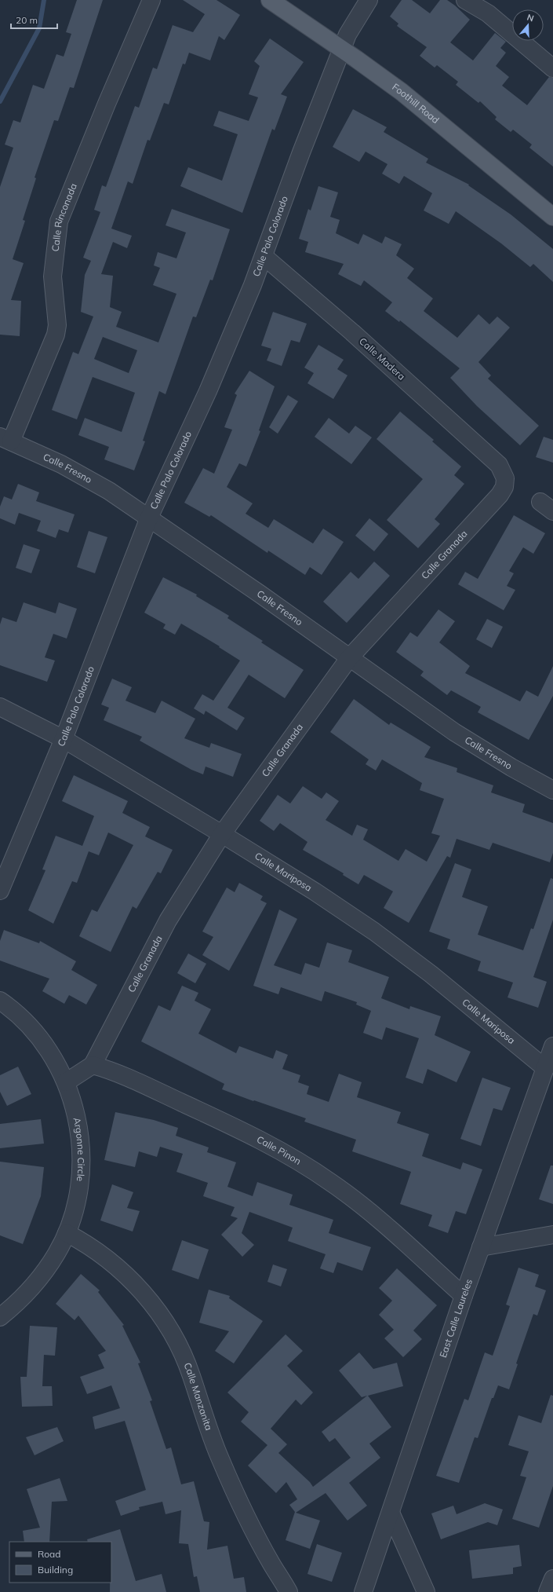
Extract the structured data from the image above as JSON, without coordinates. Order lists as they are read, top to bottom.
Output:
{
  "streets": {
    "main road": ["Foothill Road"],
    "street": [
      "Calle Rinconada",
      "Calle Palo Colorado",
      "Calle Madera",
      "Calle Fresno",
      "Calle Granada",
      "Calle Mariposa",
      "Argonne Circle",
      "Calle Pinon",
      "East Calle Laureles",
      "Calle Manzanita"
    ]
  },
  "crossings": [
    ["Foothill Road", "Calle Palo Colorado"],
    ["Calle Rinconada", "Calle Fresno"],
    ["Calle Palo Colorado", "Calle Madera"],
    ["Calle Palo Colorado", "Calle Fresno"],
    ["Calle Palo Colorado", "Calle Mariposa"],
    ["Calle Madera", "Calle Granada"],
    ["Calle Fresno", "Calle Granada"],
    ["Calle Granada", "Calle Mariposa"],
    ["Calle Granada", "Calle Pinon"],
    ["Calle Mariposa", "East Calle Laureles"],
    ["Argonne Circle", "Calle Manzanita"],
    ["Calle Pinon", "East Calle Laureles"]
  ],
  "legend": ["Road", "Building"],
  "scale_bar": "20 m",
  "north": "top"
}
